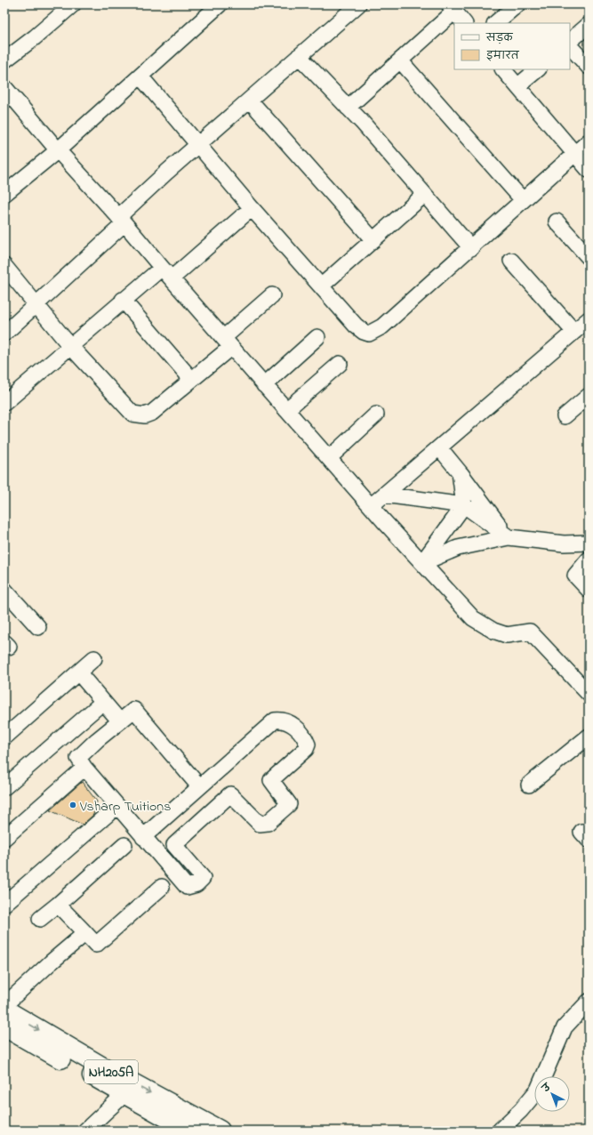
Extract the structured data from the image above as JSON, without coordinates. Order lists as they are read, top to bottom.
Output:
{
  "streets": {
    "highway": ["NH205A"]
  },
  "places": ["Vsharp Tuitions"],
  "legend": ["सड़क", "इमारत"],
  "north": "top left"
}
